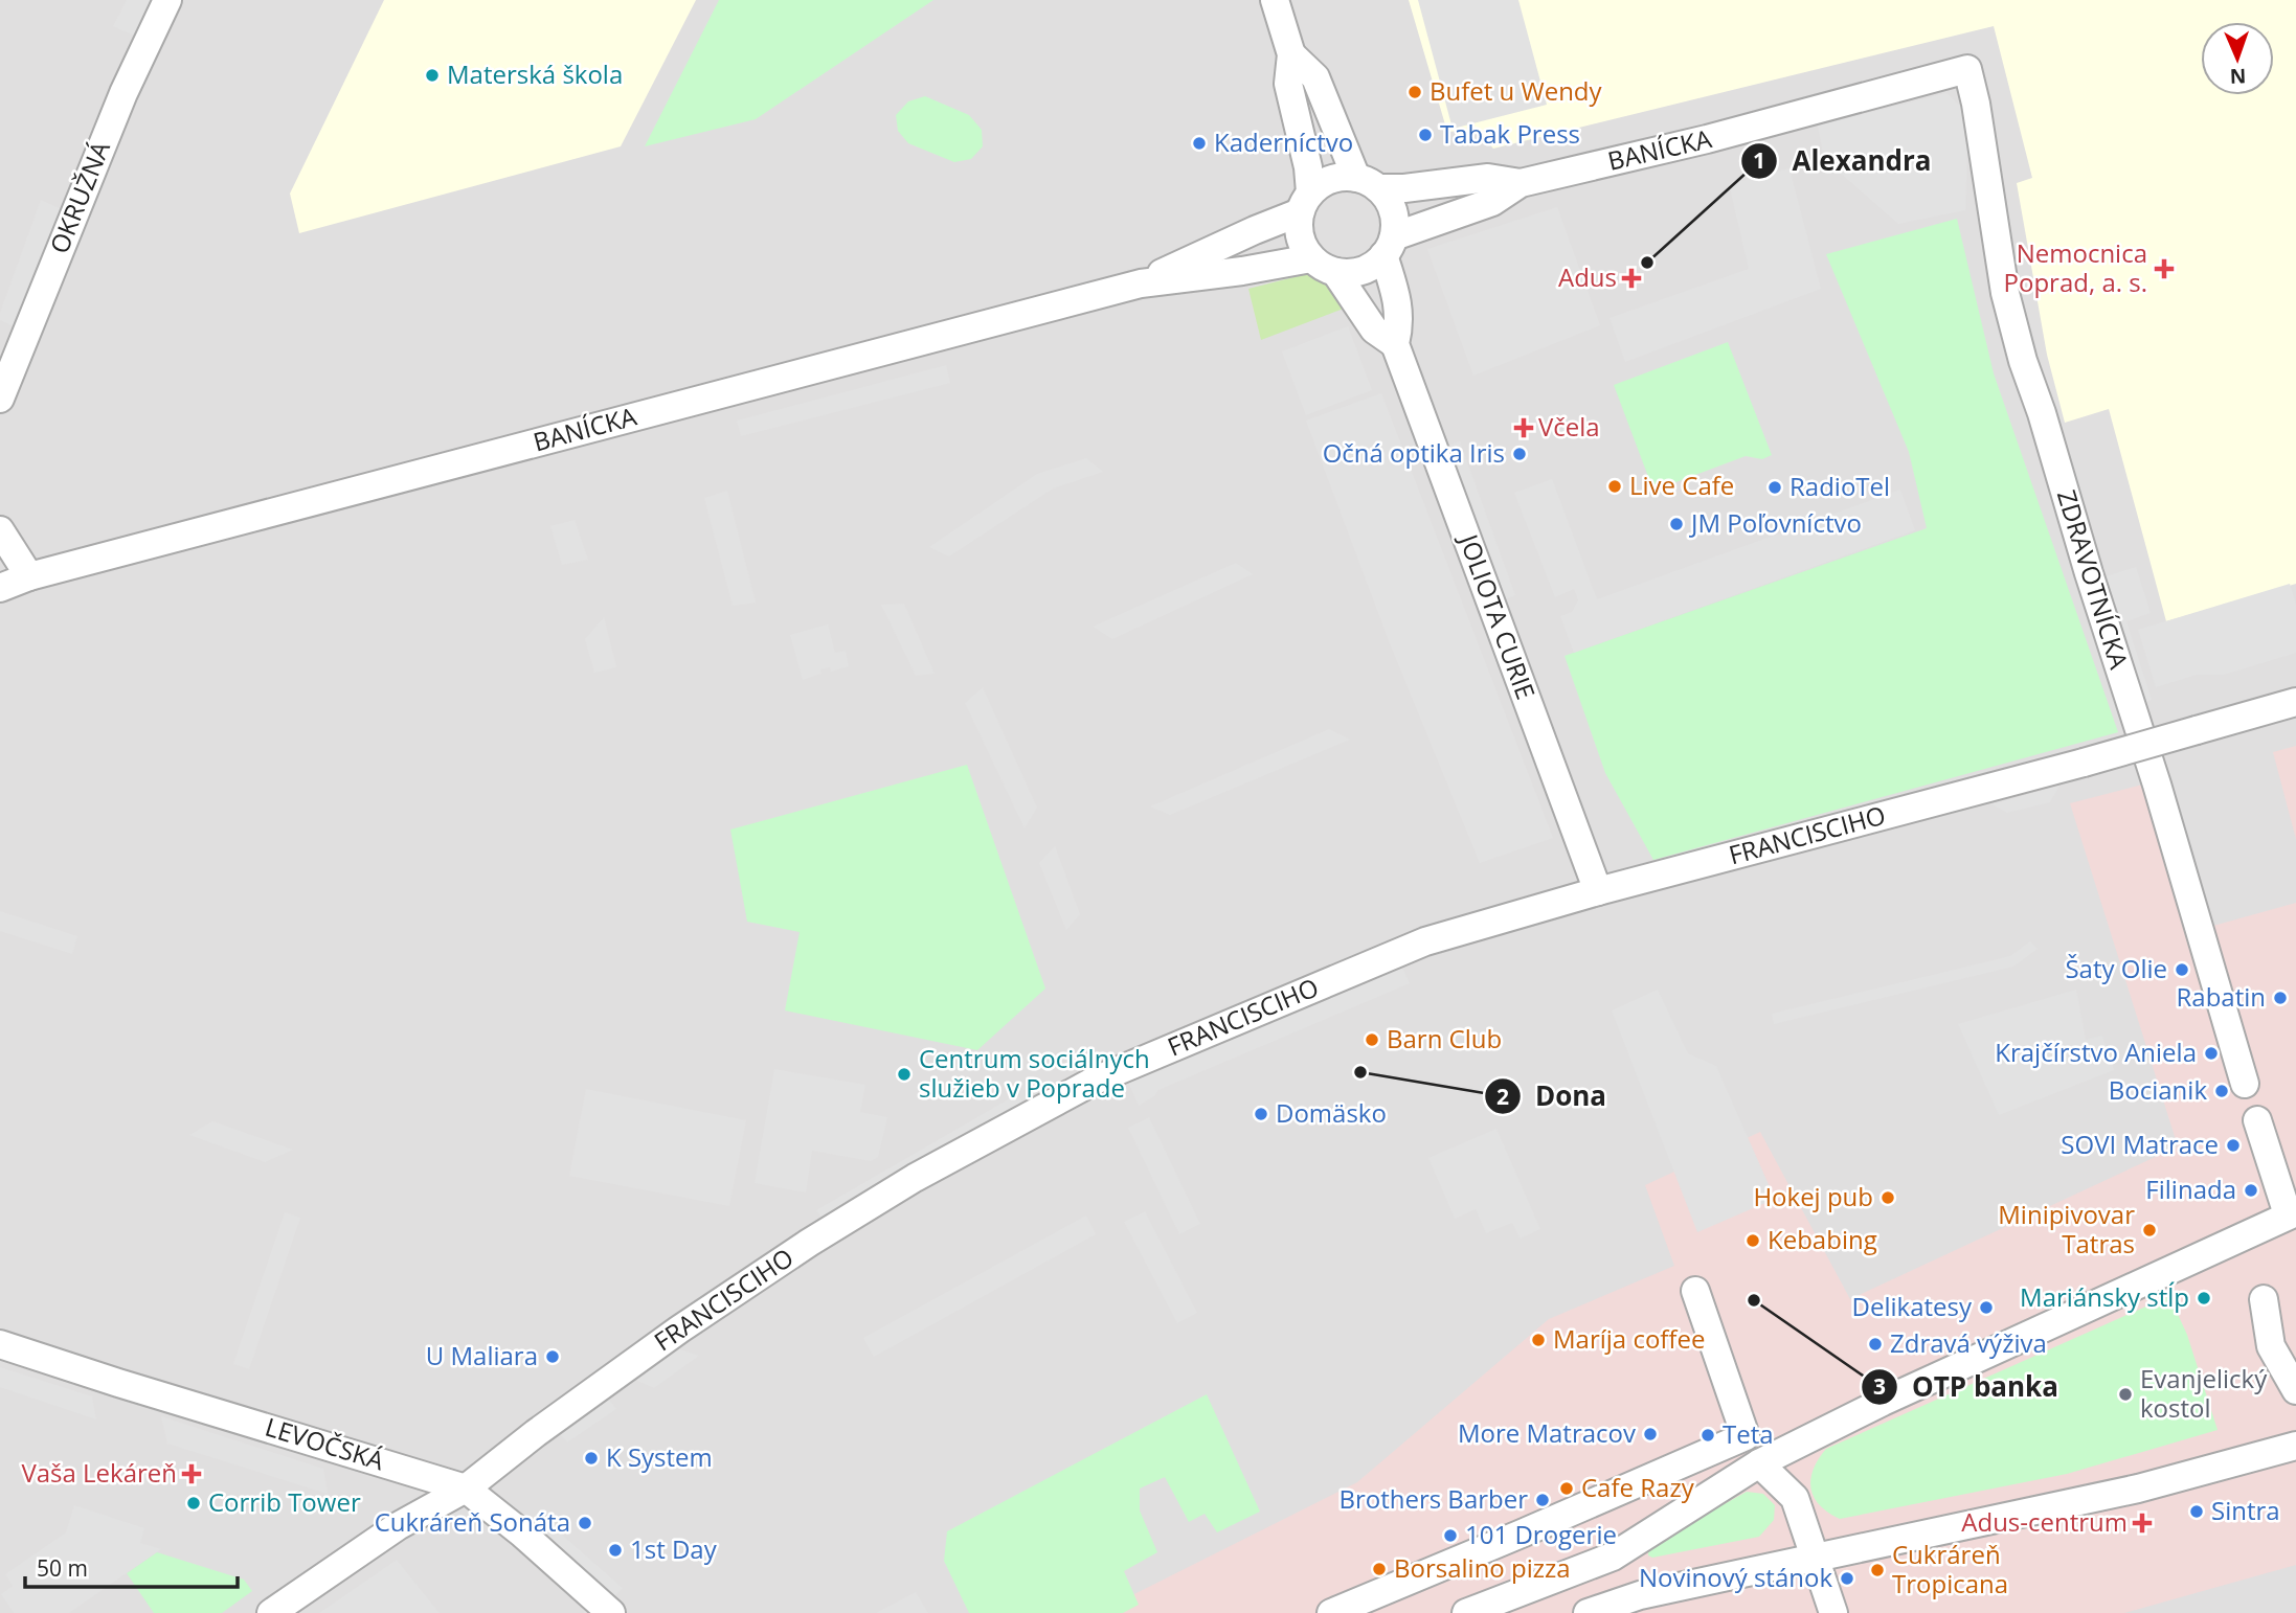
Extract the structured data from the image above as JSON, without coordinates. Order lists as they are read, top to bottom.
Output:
{
  "streets": {
    "street": [
      "BANÍCKA",
      "OKRUŽNÁ",
      "ZDRAVOTNÍCKA",
      "JOLIOTA CURIE",
      "FRANCISCIHO",
      "LEVOČSKÁ"
    ]
  },
  "crossings": [
    ["BANÍCKA", "ZDRAVOTNÍCKA"],
    ["BANÍCKA", "JOLIOTA CURIE"],
    ["JOLIOTA CURIE", "FRANCISCIHO"],
    ["FRANCISCIHO", "LEVOČSKÁ"]
  ],
  "places": {
    "other": [
      "Materská škola",
      "Bufet u Wendy",
      "Tabak Press",
      "Kaderníctvo",
      "Alexandra",
      "Očná optika Iris",
      "Live Cafe",
      "RadioTel",
      "JM Poľovníctvo",
      "Šaty Olie",
      "Rabatin",
      "Barn Club",
      "Krajčírstvo Aniela",
      "Dona",
      "Centrum sociálnych služieb v Poprade",
      "Bocianik",
      "Domäsko",
      "SOVI Matrace",
      "Filinada",
      "Hokej pub",
      "Minipivovar Tatras",
      "Kebabing",
      "Mariánsky stĺp",
      "OTP banka",
      "Delikatesy",
      "Maríja coffee",
      "Zdravá výživa",
      "U Maliara",
      "Evanjelický kostol",
      "More Matracov",
      "Teta",
      "K System",
      "Cafe Razy",
      "Brothers Barber",
      "Corrib Tower",
      "Sintra",
      "Cukráreň Sonáta",
      "101 Drogerie",
      "1st Day",
      "Borsalino pizza",
      "Cukráreň Tropicana",
      "Novinový stánok"
    ],
    "health": [
      "Nemocnica Poprad, a. s.",
      "Adus",
      "Včela",
      "Vaša Lekáreň",
      "Adus-centrum"
    ]
  },
  "scale_bar": "50 m",
  "north": "bottom"
}
